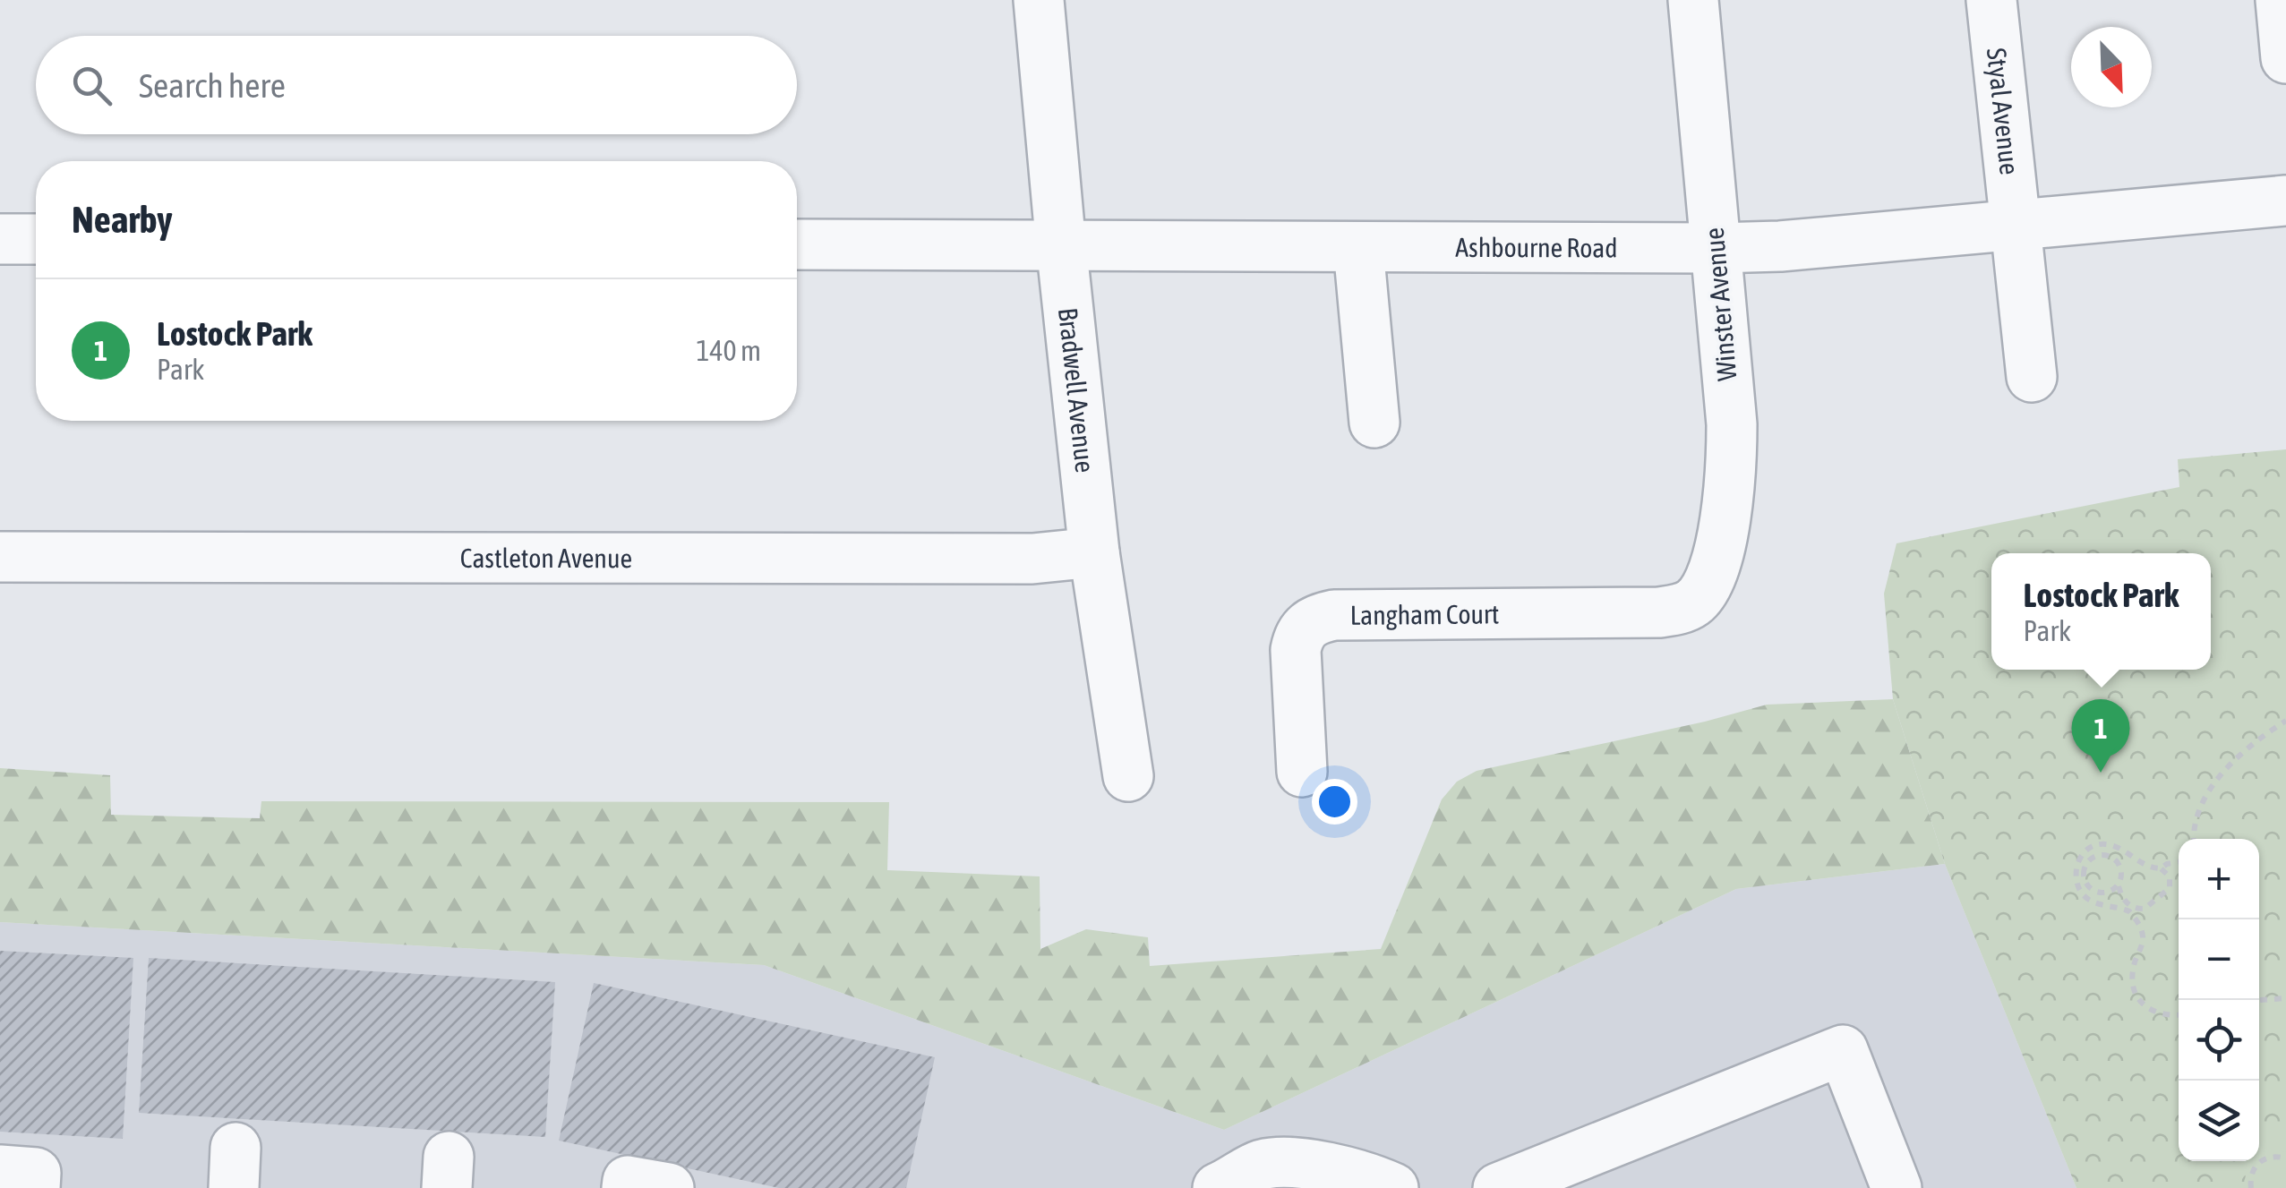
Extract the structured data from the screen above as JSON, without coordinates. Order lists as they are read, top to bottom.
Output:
{
  "streets": {
    "street": [
      "Styal Avenue",
      "Ashbourne Road",
      "Winster Avenue",
      "Bradwell Avenue",
      "Castleton Avenue",
      "Langham Court"
    ]
  },
  "crossings": [
    ["Styal Avenue", "Ashbourne Road"],
    ["Ashbourne Road", "Winster Avenue"],
    ["Ashbourne Road", "Bradwell Avenue"],
    ["Winster Avenue", "Langham Court"],
    ["Bradwell Avenue", "Castleton Avenue"]
  ],
  "north": "bottom right",
  "page": {
    "search": "Search here",
    "heading": "Nearby",
    "list": [
      {
        "mark": "1",
        "name": "Lostock Park",
        "note": "Park",
        "value": "140 m"
      }
    ],
    "popup": ["Lostock Park", "Park"],
    "pins": "1",
    "map_buttons": ["+", "−"]
  }
}
